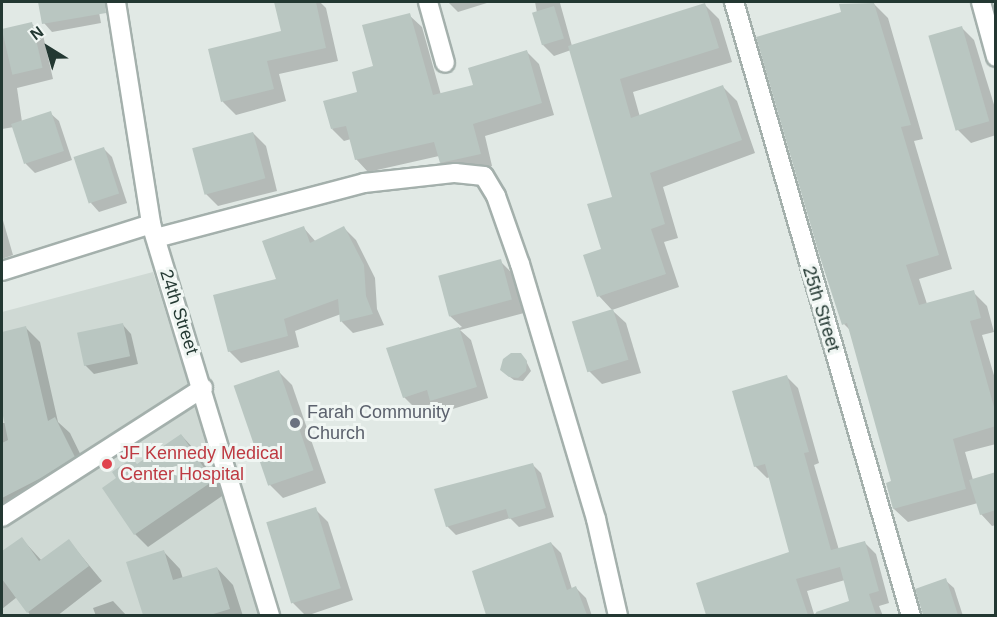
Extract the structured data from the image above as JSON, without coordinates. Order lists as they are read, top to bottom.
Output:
{
  "streets": {
    "street": ["25th Street", "24th Street"]
  },
  "places": ["Farah Community Church", "JF Kennedy Medical Center Hospital"],
  "north": "top left"
}
